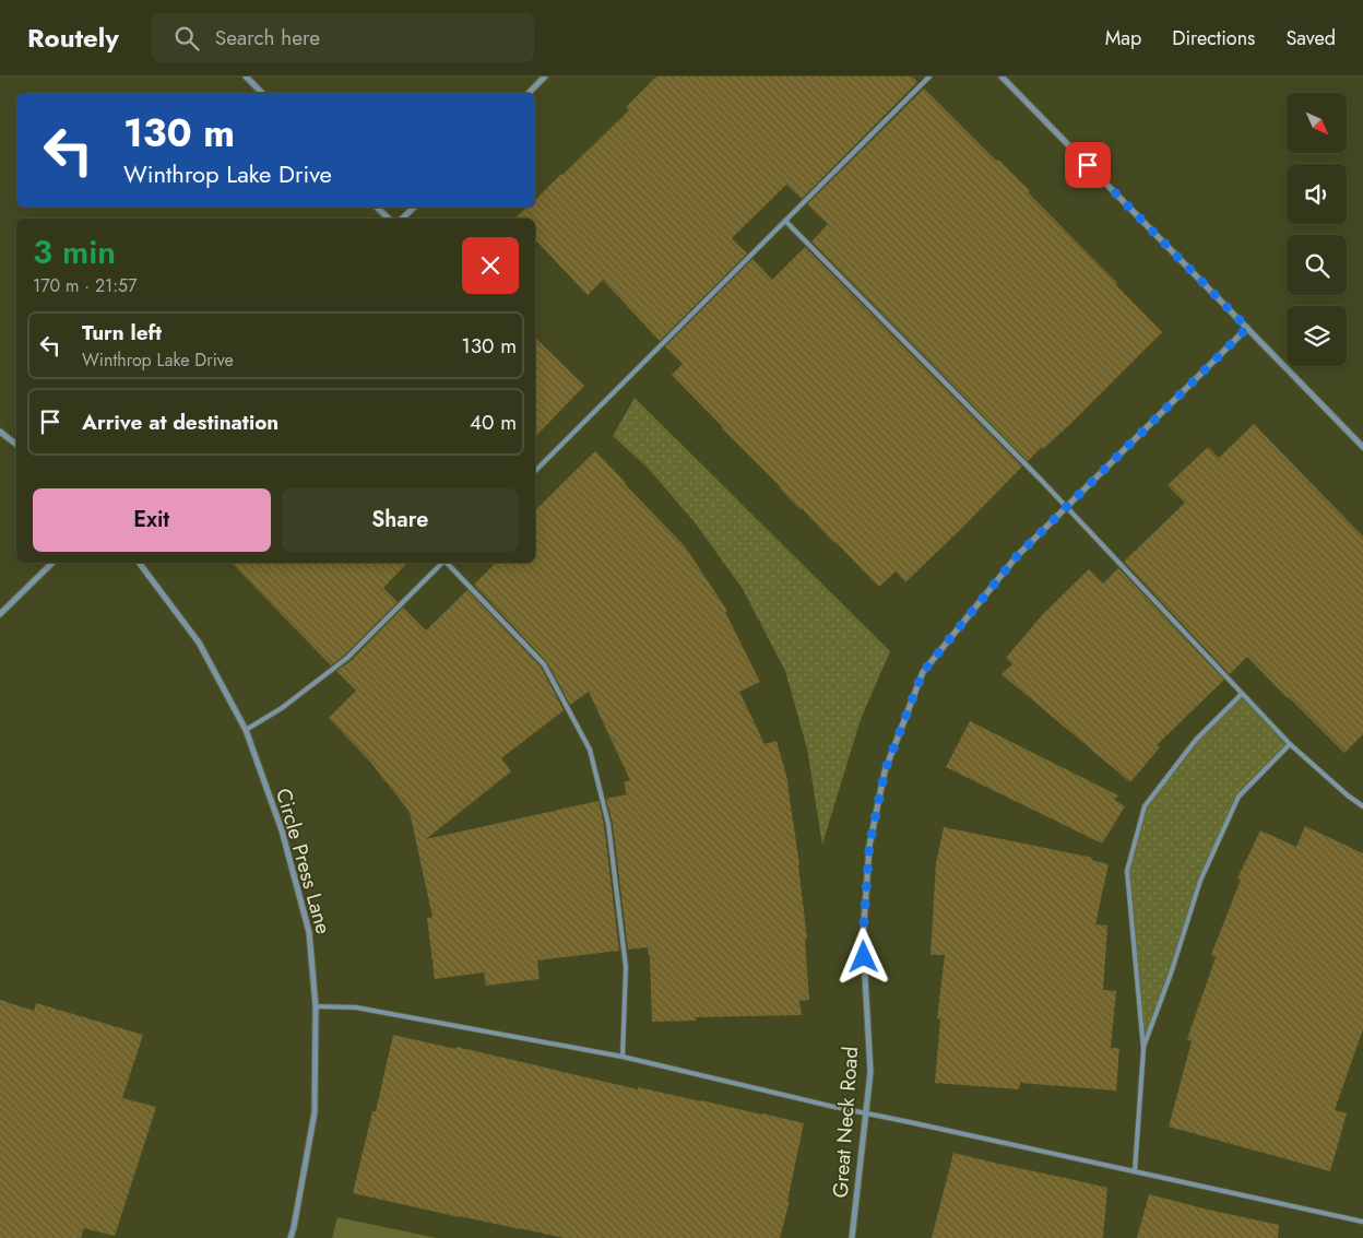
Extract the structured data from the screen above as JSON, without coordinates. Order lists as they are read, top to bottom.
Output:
{
  "streets": {
    "street": ["Circle Press Lane", "Great Neck Road"]
  },
  "north": "bottom right",
  "page": {
    "header": "Routely",
    "search": "Search here",
    "nav": ["Map", "Directions", "Saved"],
    "turn": ["130 m", "Winthrop Lake Drive"],
    "heading": ["3 min", "170 m · 21:57"],
    "list": [
      {
        "name": "Turn left",
        "note": "Winthrop Lake Drive",
        "value": "130 m"
      },
      {
        "name": "Arrive at destination",
        "value": "40 m"
      }
    ],
    "buttons": ["Exit", "Share"]
  }
}
